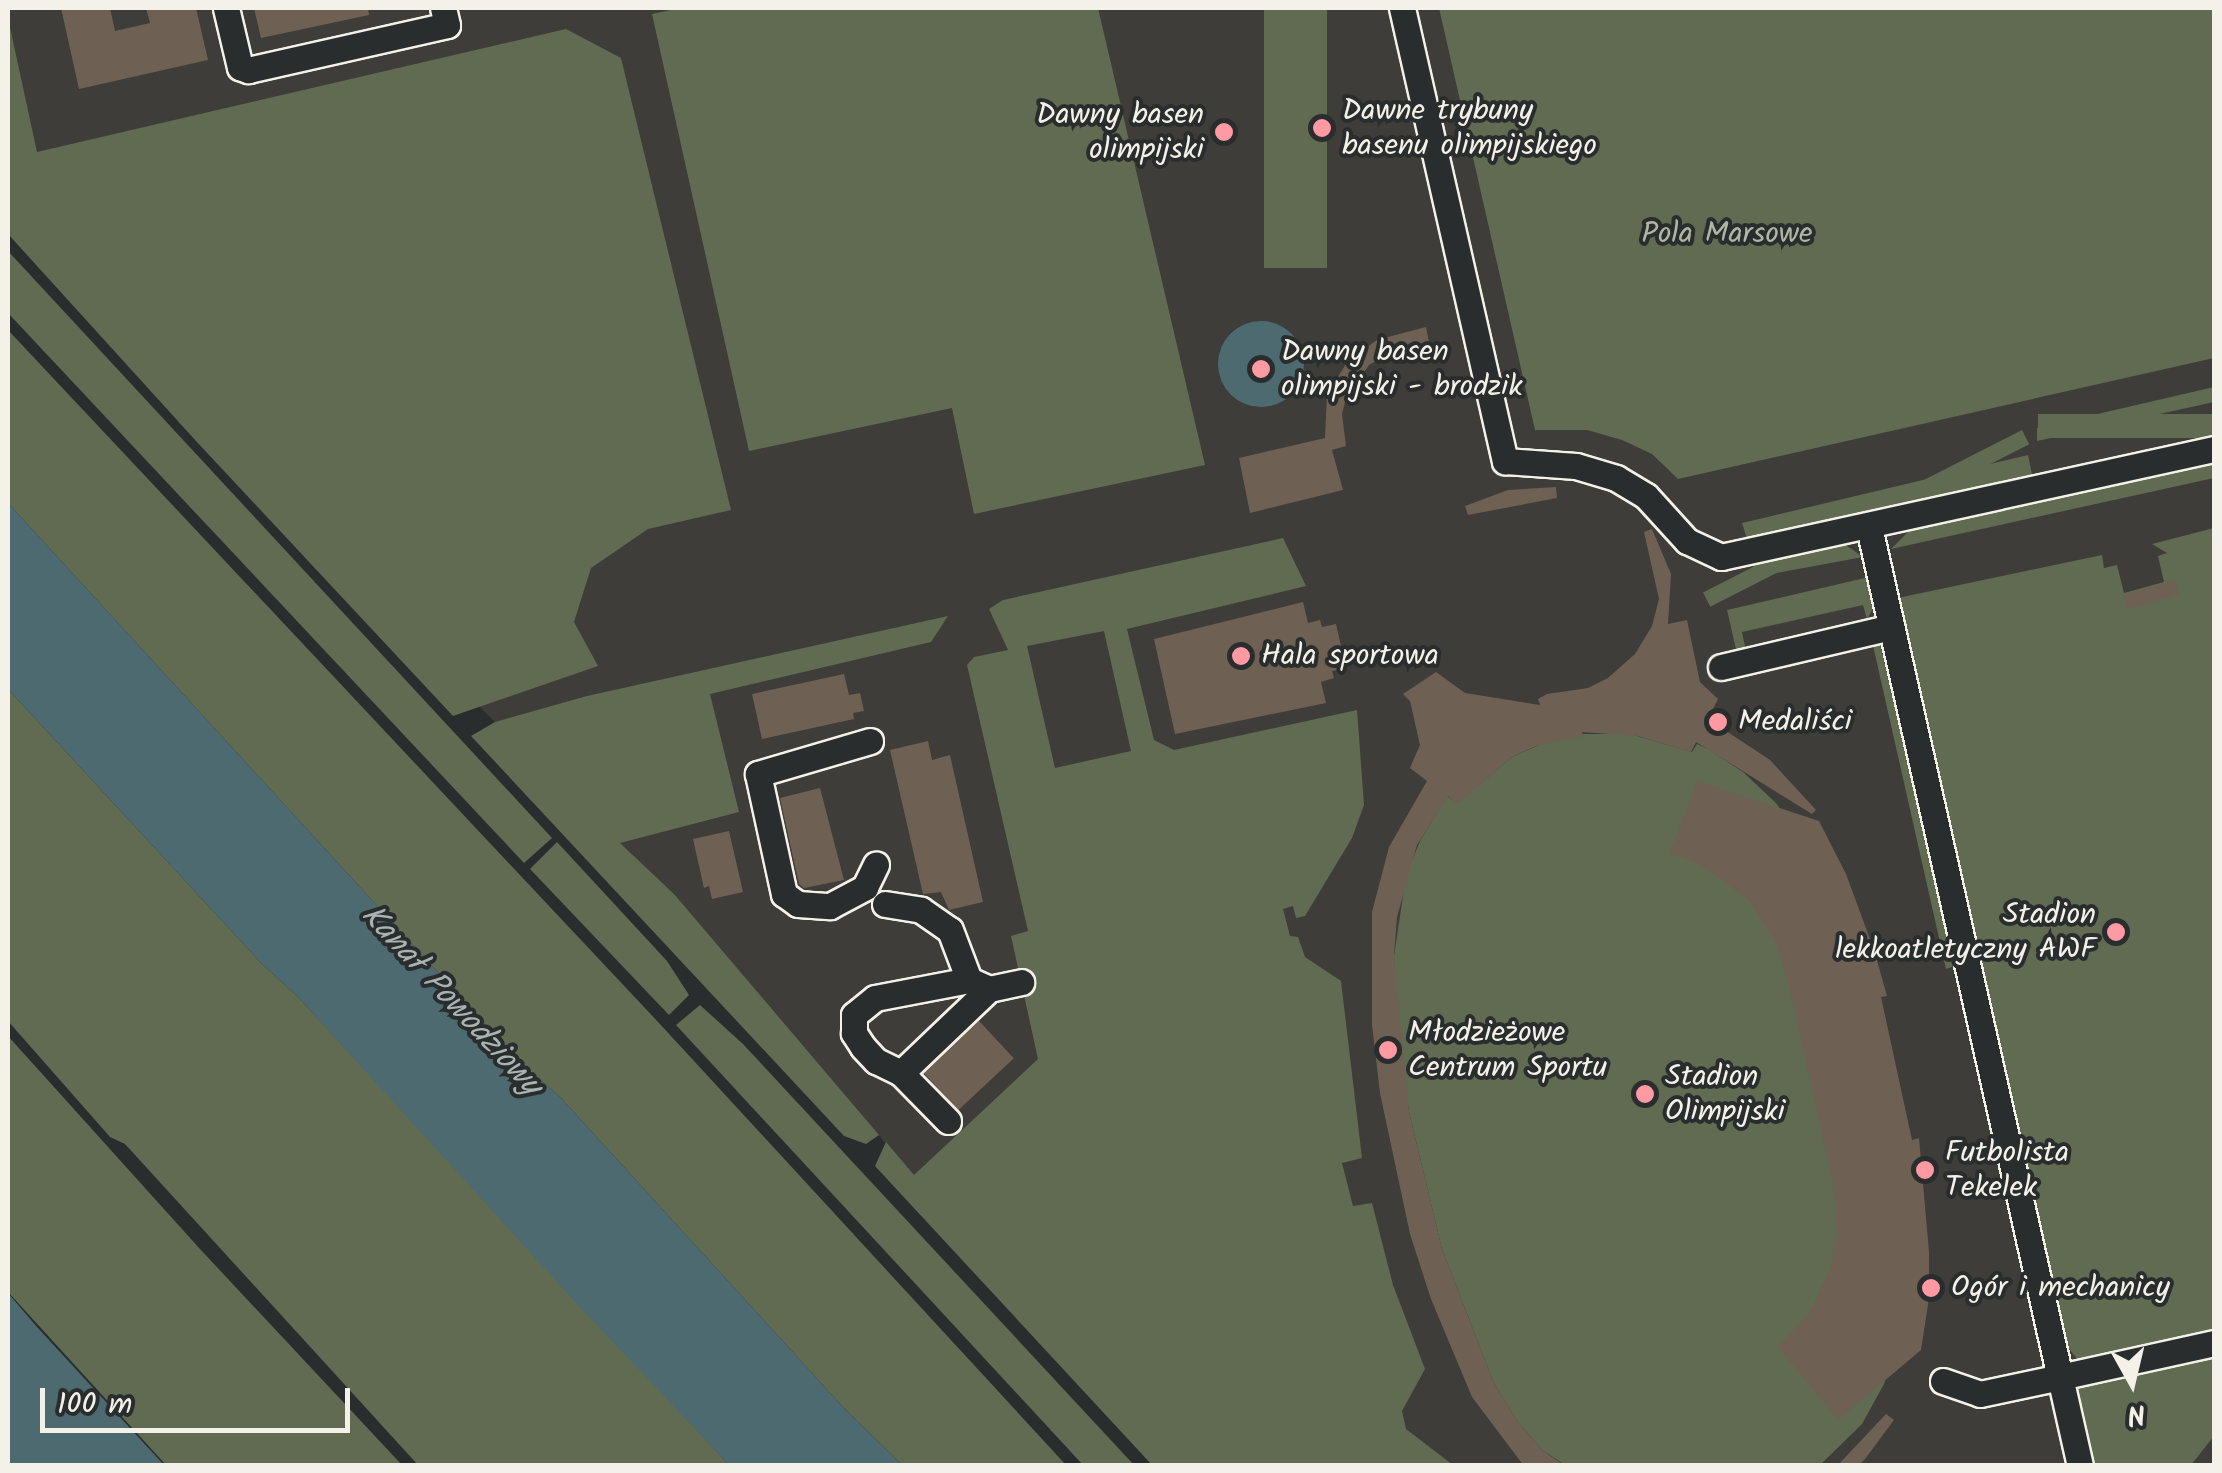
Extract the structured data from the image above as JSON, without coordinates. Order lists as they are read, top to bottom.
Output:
{
  "water": ["Kanał Powodziowy"],
  "parks": ["Pola Marsowe"],
  "places": [
    "Dawne trybuny basenu olimpijskiego",
    "Dawny basen olimpijski",
    "Dawny basen olimpijski - brodzik",
    "Hala sportowa",
    "Medaliści",
    "Stadion lekkoatletyczny AWF",
    "Młodzieżowe Centrum Sportu",
    "Stadion Olimpijski",
    "Futbolista Tekelek",
    "Ogór i mechanicy"
  ],
  "scale_bar": "100 m",
  "north": "bottom"
}
